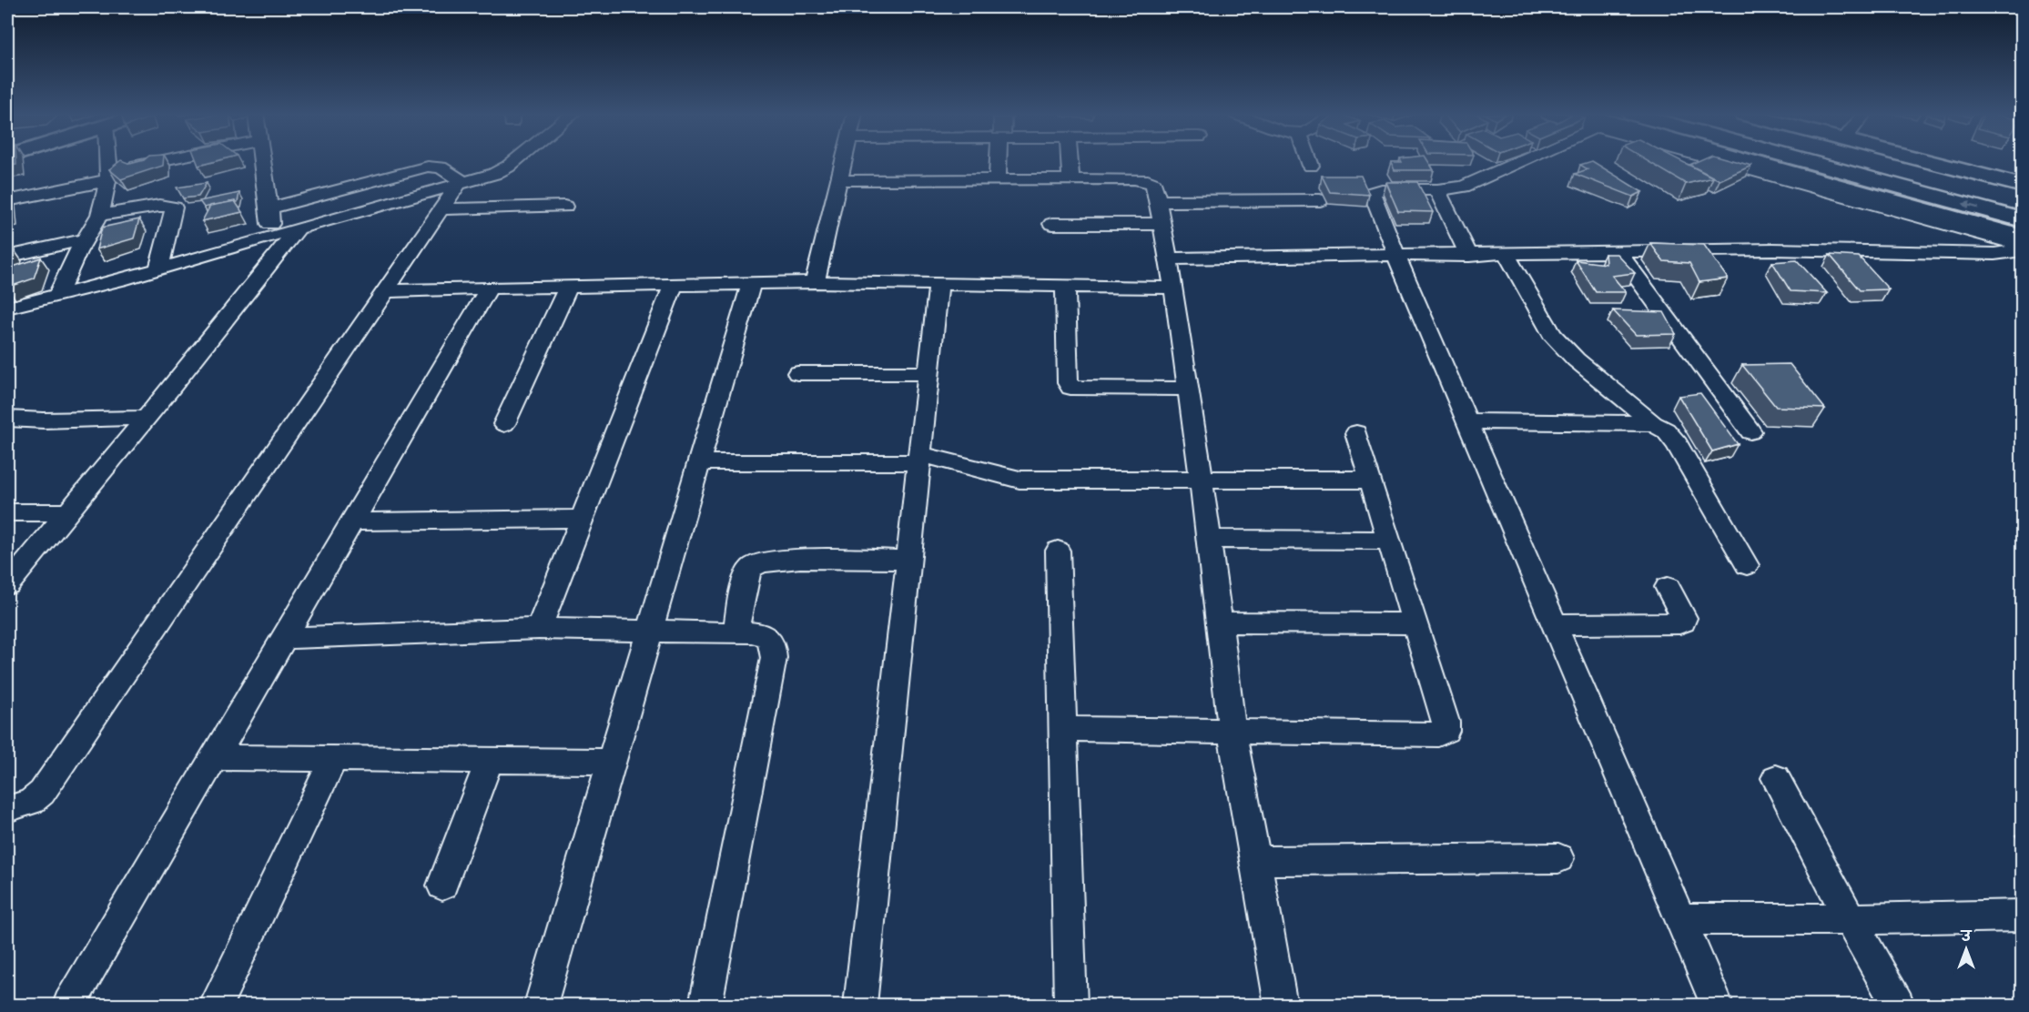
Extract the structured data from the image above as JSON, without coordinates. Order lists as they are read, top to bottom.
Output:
{
  "north": "top"
}
